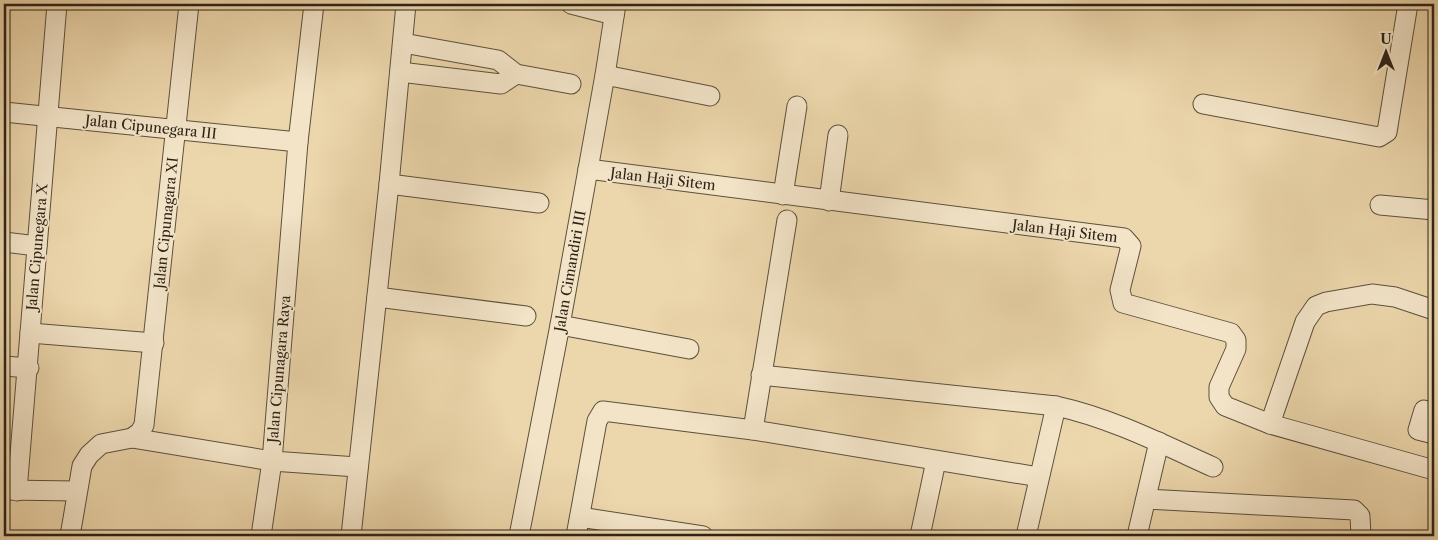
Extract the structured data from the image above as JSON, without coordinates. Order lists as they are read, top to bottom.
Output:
{
  "streets": {
    "street": [
      "Jalan Cipunegara III",
      "Jalan Haji Sitem",
      "Jalan Cipunagara XI",
      "Jalan Cipunegara X",
      "Jalan Cimandiri III",
      "Jalan Cipunagara Raya"
    ]
  },
  "crossings": [
    ["Jalan Cipunegara III", "Jalan Cipunagara XI"],
    ["Jalan Cipunegara III", "Jalan Cipunegara X"],
    ["Jalan Cipunegara III", "Jalan Cipunagara Raya"],
    ["Jalan Haji Sitem", "Jalan Cimandiri III"],
    ["Jalan Cipunagara XI", "Jalan Cipunagara Raya"]
  ],
  "north": "top"
}
